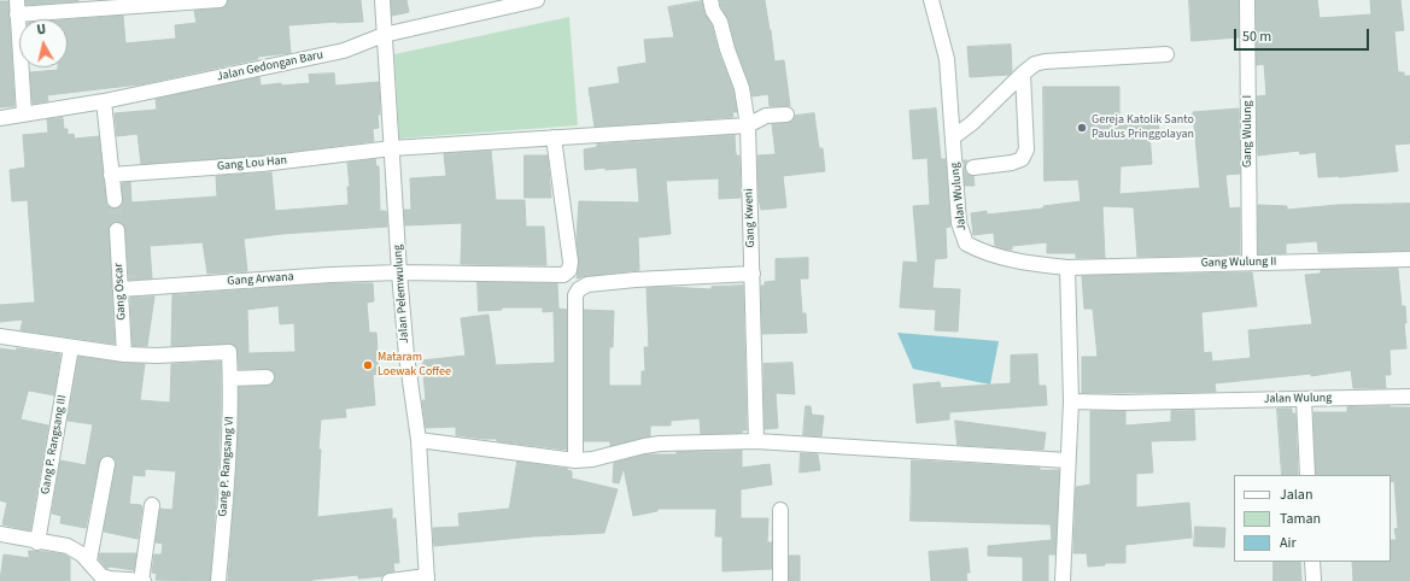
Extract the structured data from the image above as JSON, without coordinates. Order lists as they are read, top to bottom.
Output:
{
  "streets": {
    "street": [
      "Jalan Gedongan Baru",
      "Gang Wulung I",
      "Gang Lou Han",
      "Jalan Wulung",
      "Gang Kweni",
      "Gang Wulung II",
      "Gang Arwana",
      "Gang Oscar",
      "Jalan Pelemwulung",
      "Gang P. Rangsang III",
      "Gang P. Rangsang VI"
    ]
  },
  "crossings": [
    ["Jalan Gedongan Baru", "Jalan Pelemwulung"],
    ["Gang Wulung I", "Gang Wulung II"],
    ["Gang Lou Han", "Gang Kweni"],
    ["Gang Lou Han", "Gang Arwana"],
    ["Gang Lou Han", "Jalan Pelemwulung"],
    ["Jalan Wulung", "Gang Wulung II"],
    ["Gang Arwana", "Gang Oscar"],
    ["Gang Arwana", "Jalan Pelemwulung"],
    ["Gang Oscar", "Gang P. Rangsang VI"]
  ],
  "places": ["Gereja Katolik Santo Paulus Pringgolayan", "Mataram Loewak Coffee"],
  "legend": ["Jalan", "Taman", "Air"],
  "scale_bar": "50 m",
  "north": "top"
}
